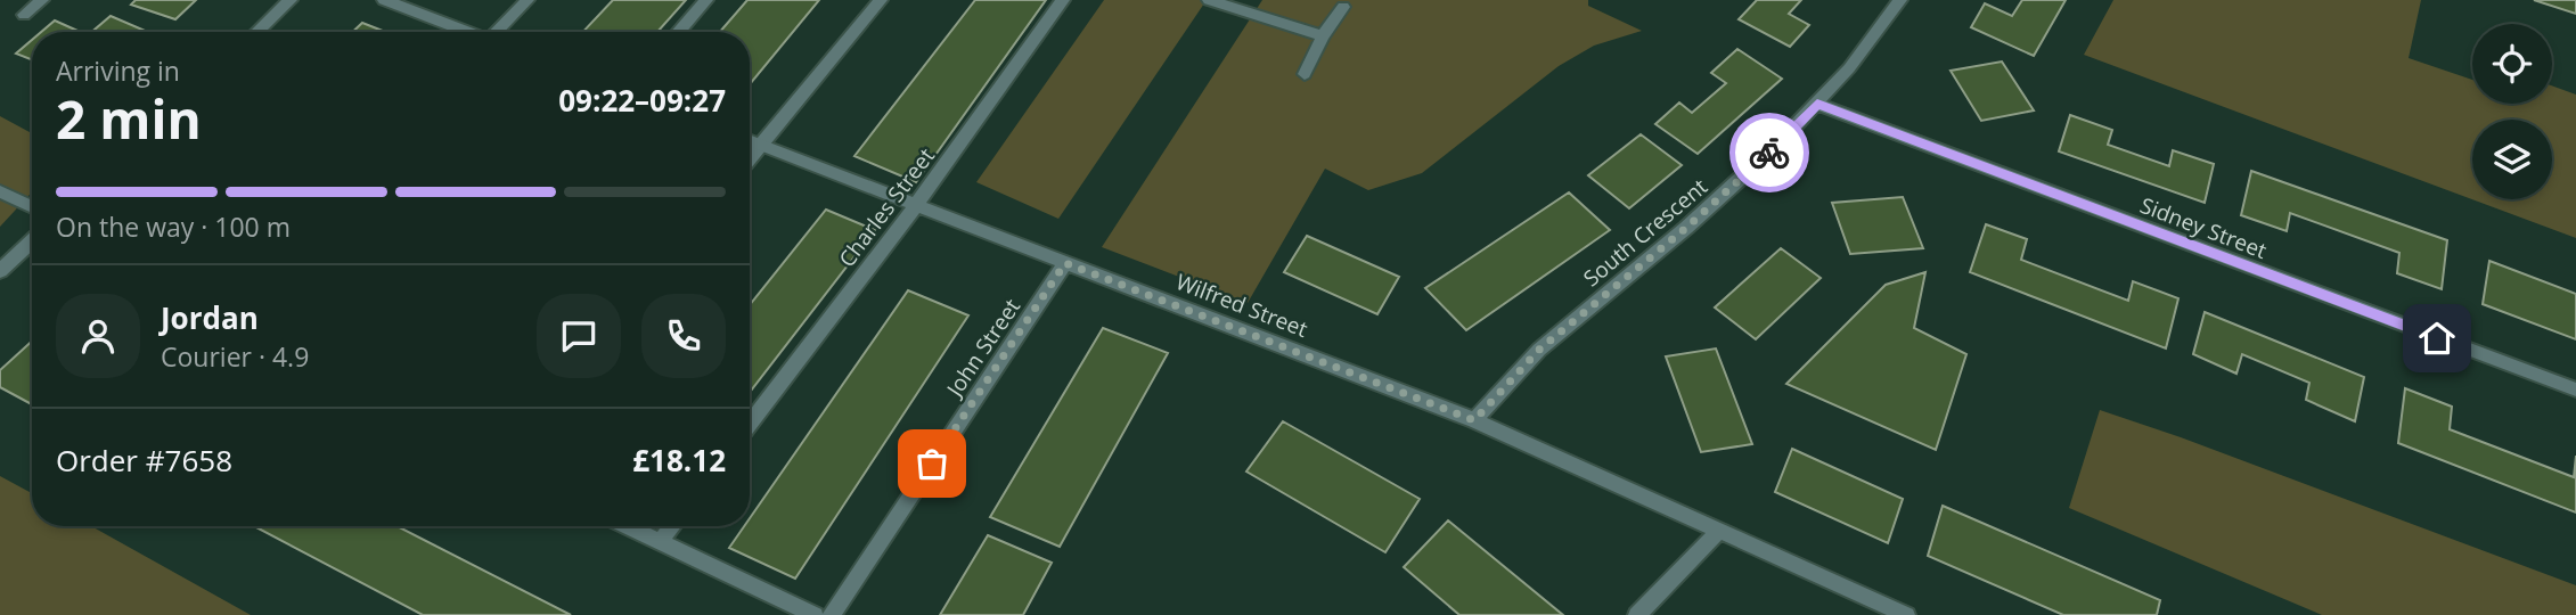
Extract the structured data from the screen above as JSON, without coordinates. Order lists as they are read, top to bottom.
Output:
{
  "streets": {
    "street": [
      "Charles Street",
      "Sidney Street",
      "South Crescent",
      "Wilfred Street",
      "John Street"
    ]
  },
  "crossings": [
    ["Charles Street", "Wilfred Street"],
    ["Sidney Street", "South Crescent"],
    ["South Crescent", "Wilfred Street"],
    ["Wilfred Street", "John Street"]
  ],
  "page": {
    "heading": ["2 min", "Arriving in", "09:22–09:27"],
    "panel": [
      "Jordan",
      "Courier · 4.9",
      "Order #7658",
      "£18.12"
    ],
    "bar": "On the way · 100 m"
  }
}
